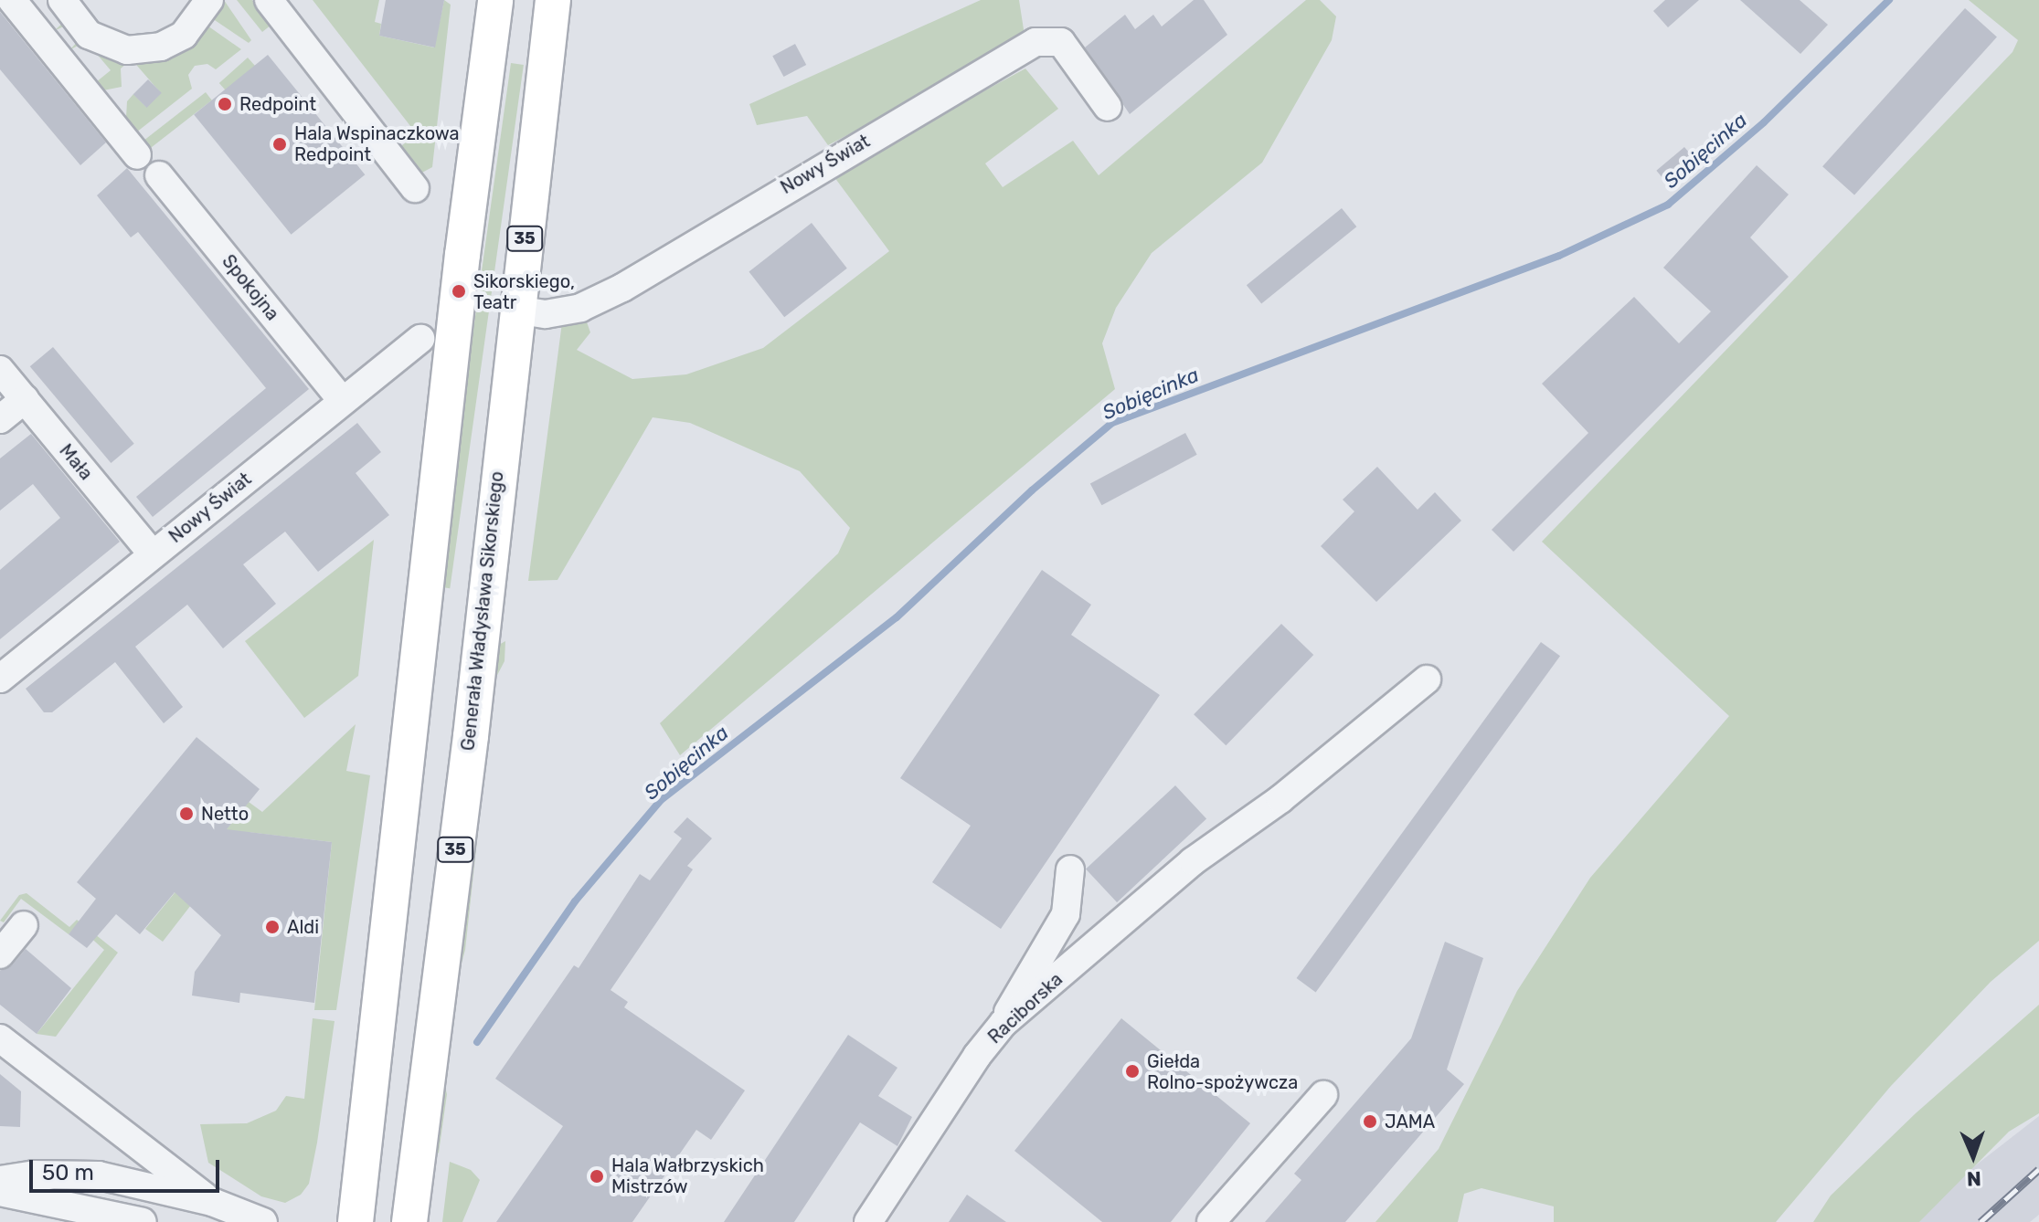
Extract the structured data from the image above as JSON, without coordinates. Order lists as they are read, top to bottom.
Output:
{
  "streets": {
    "main road": ["35", "Generała Władysława Sikorskiego"],
    "street": [
      "Nowy Świat",
      "Spokojna",
      "Mała",
      "Raciborska"
    ]
  },
  "crossings": [
    ["Nowy Świat", "Spokojna"],
    ["Nowy Świat", "Mała"],
    ["Nowy Świat", "Generała Władysława Sikorskiego"]
  ],
  "water": ["Sobięcinka"],
  "places": [
    "Redpoint",
    "Hala Wspinaczkowa Redpoint",
    "Sikorskiego, Teatr",
    "Netto",
    "Aldi",
    "Giełda Rolno-spożywcza",
    "JAMA",
    "Hala Wałbrzyskich Mistrzów"
  ],
  "scale_bar": "50 m",
  "north": "bottom"
}
